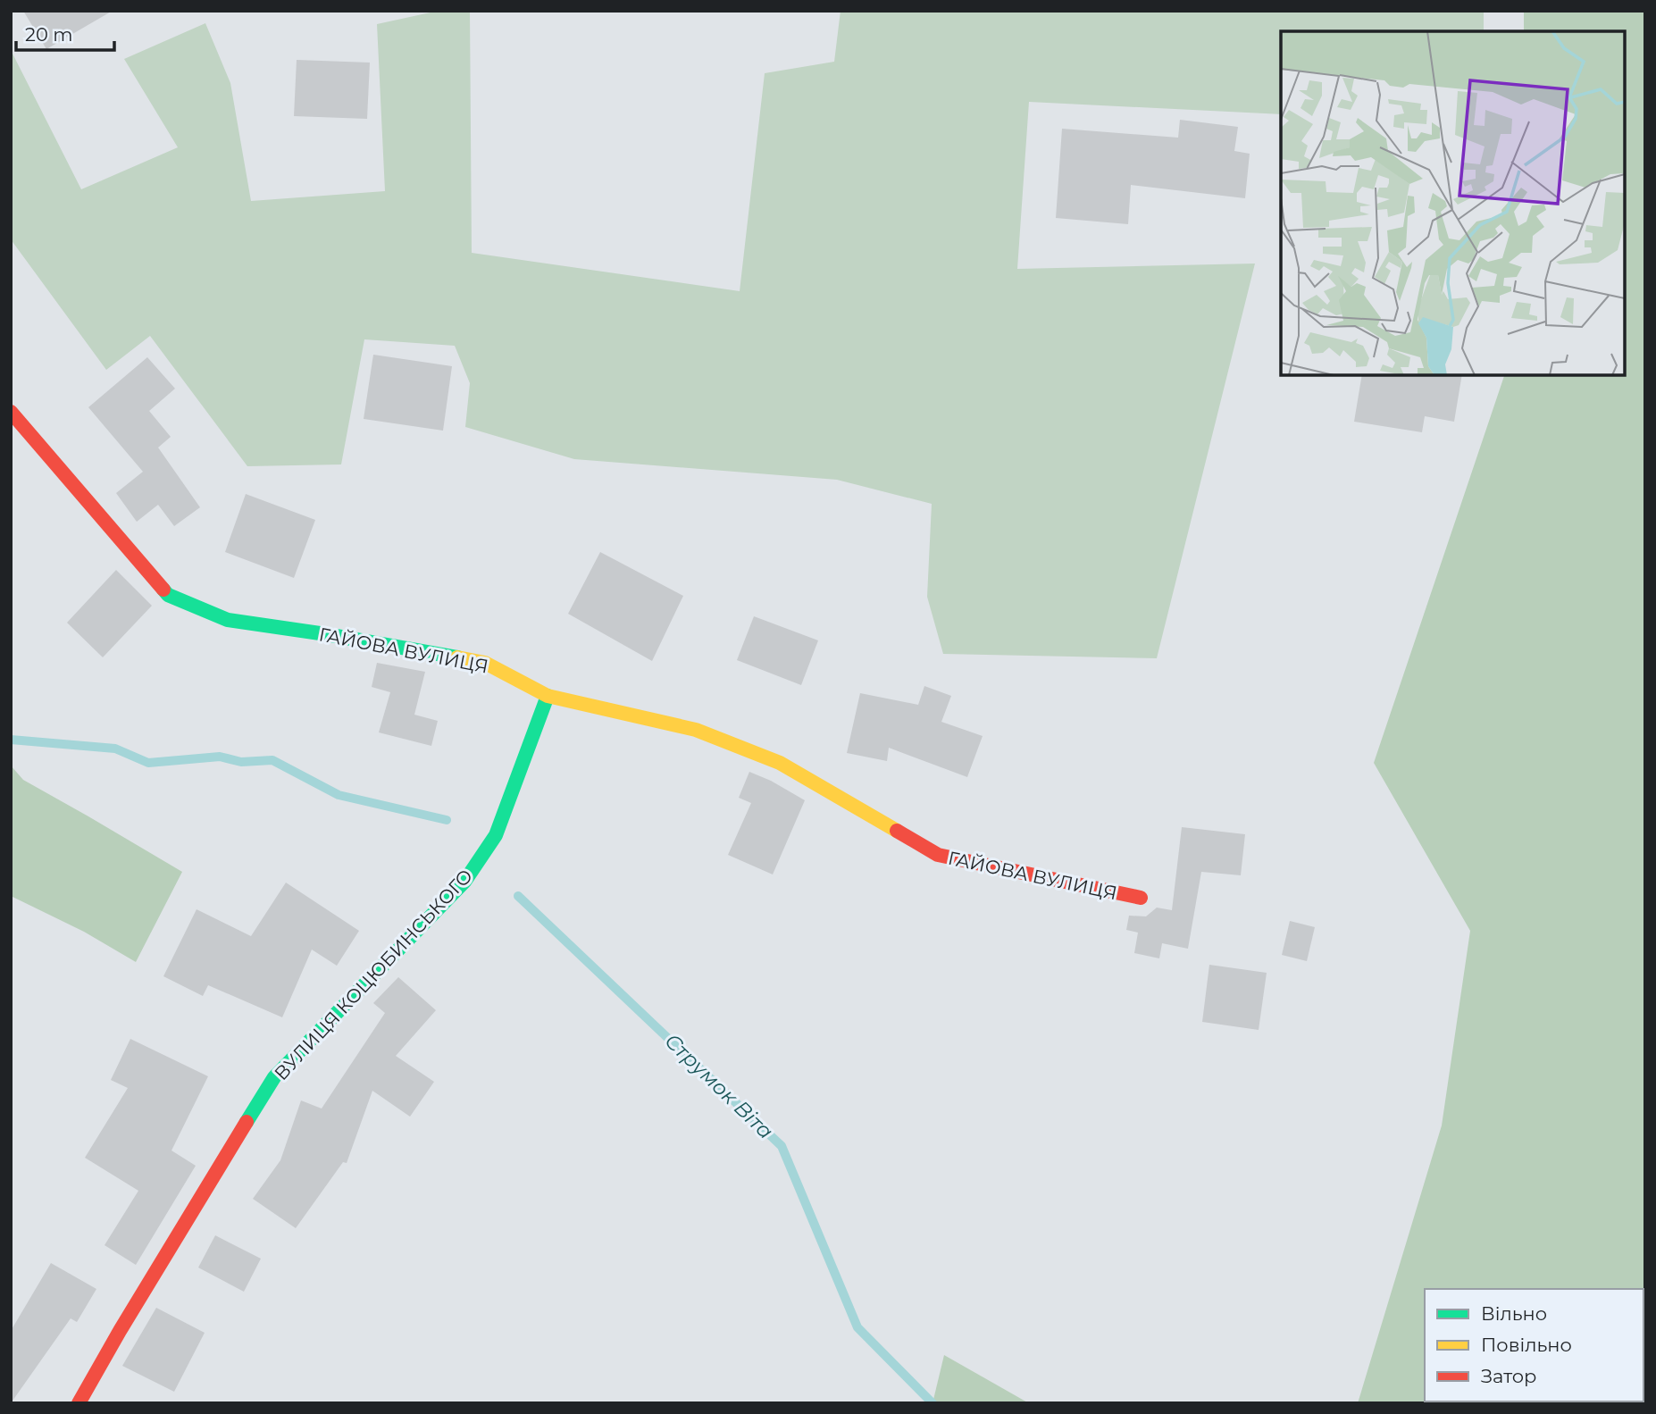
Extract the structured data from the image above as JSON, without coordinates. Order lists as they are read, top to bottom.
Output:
{
  "streets": {
    "street": ["ГАЙОВА ВУЛИЦЯ", "ВУЛИЦЯ КОЦЮБИНСЬКОГО"]
  },
  "crossings": [
    ["ГАЙОВА ВУЛИЦЯ", "ВУЛИЦЯ КОЦЮБИНСЬКОГО"]
  ],
  "water": ["Струмок Віта"],
  "legend": ["Вільно", "Повільно", "Затор"],
  "scale_bar": "20 m"
}
